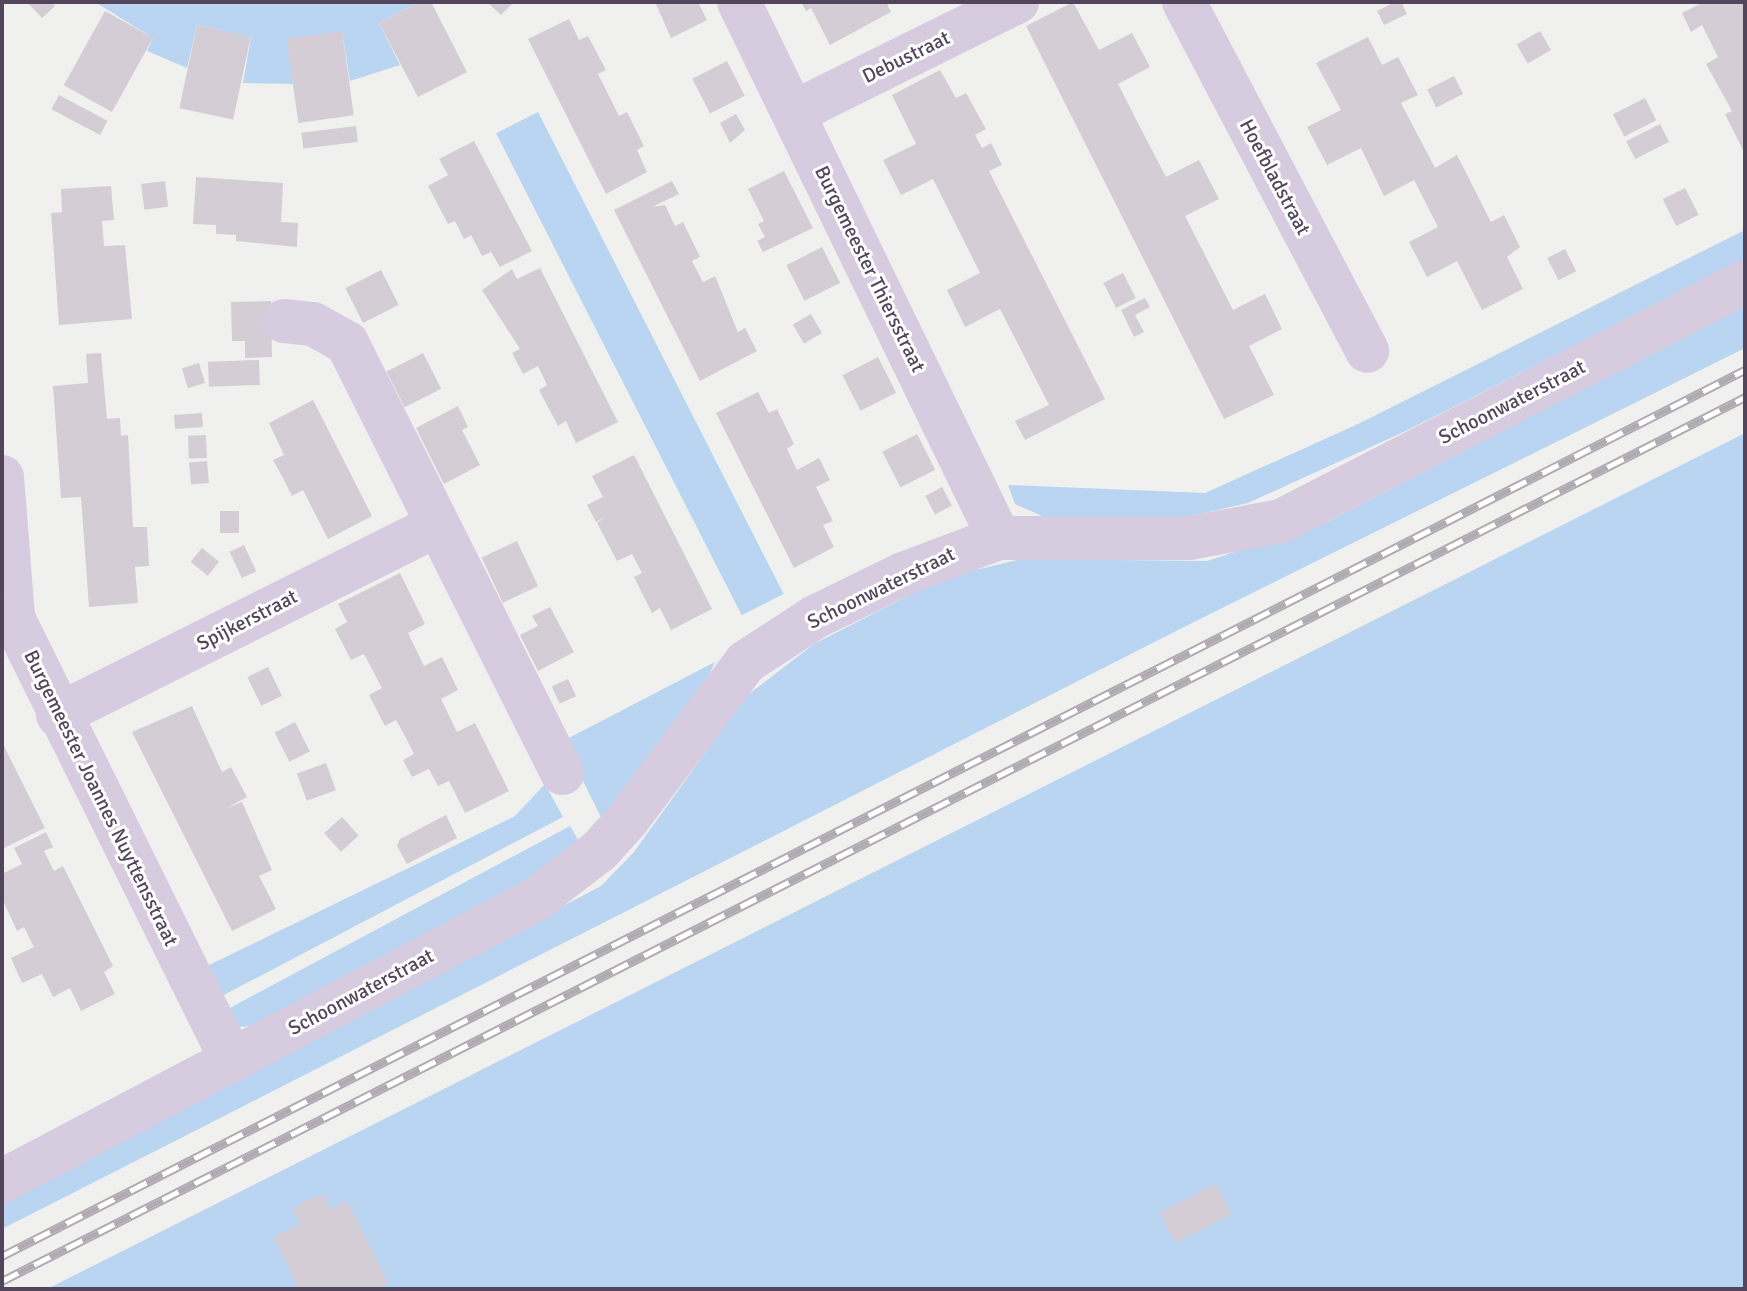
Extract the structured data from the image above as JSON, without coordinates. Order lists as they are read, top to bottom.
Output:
{
  "streets": {
    "street": [
      "Debustraat",
      "Hoefbladstraat",
      "Burgemeester Thiersstraat",
      "Schoonwaterstraat",
      "Spijkerstraat",
      "Burgemeester Joannes Nuyttensstraat"
    ]
  },
  "crossings": [
    ["Debustraat", "Burgemeester Thiersstraat"],
    ["Burgemeester Thiersstraat", "Schoonwaterstraat"],
    ["Schoonwaterstraat", "Burgemeester Joannes Nuyttensstraat"],
    ["Spijkerstraat", "Burgemeester Joannes Nuyttensstraat"]
  ]
}
